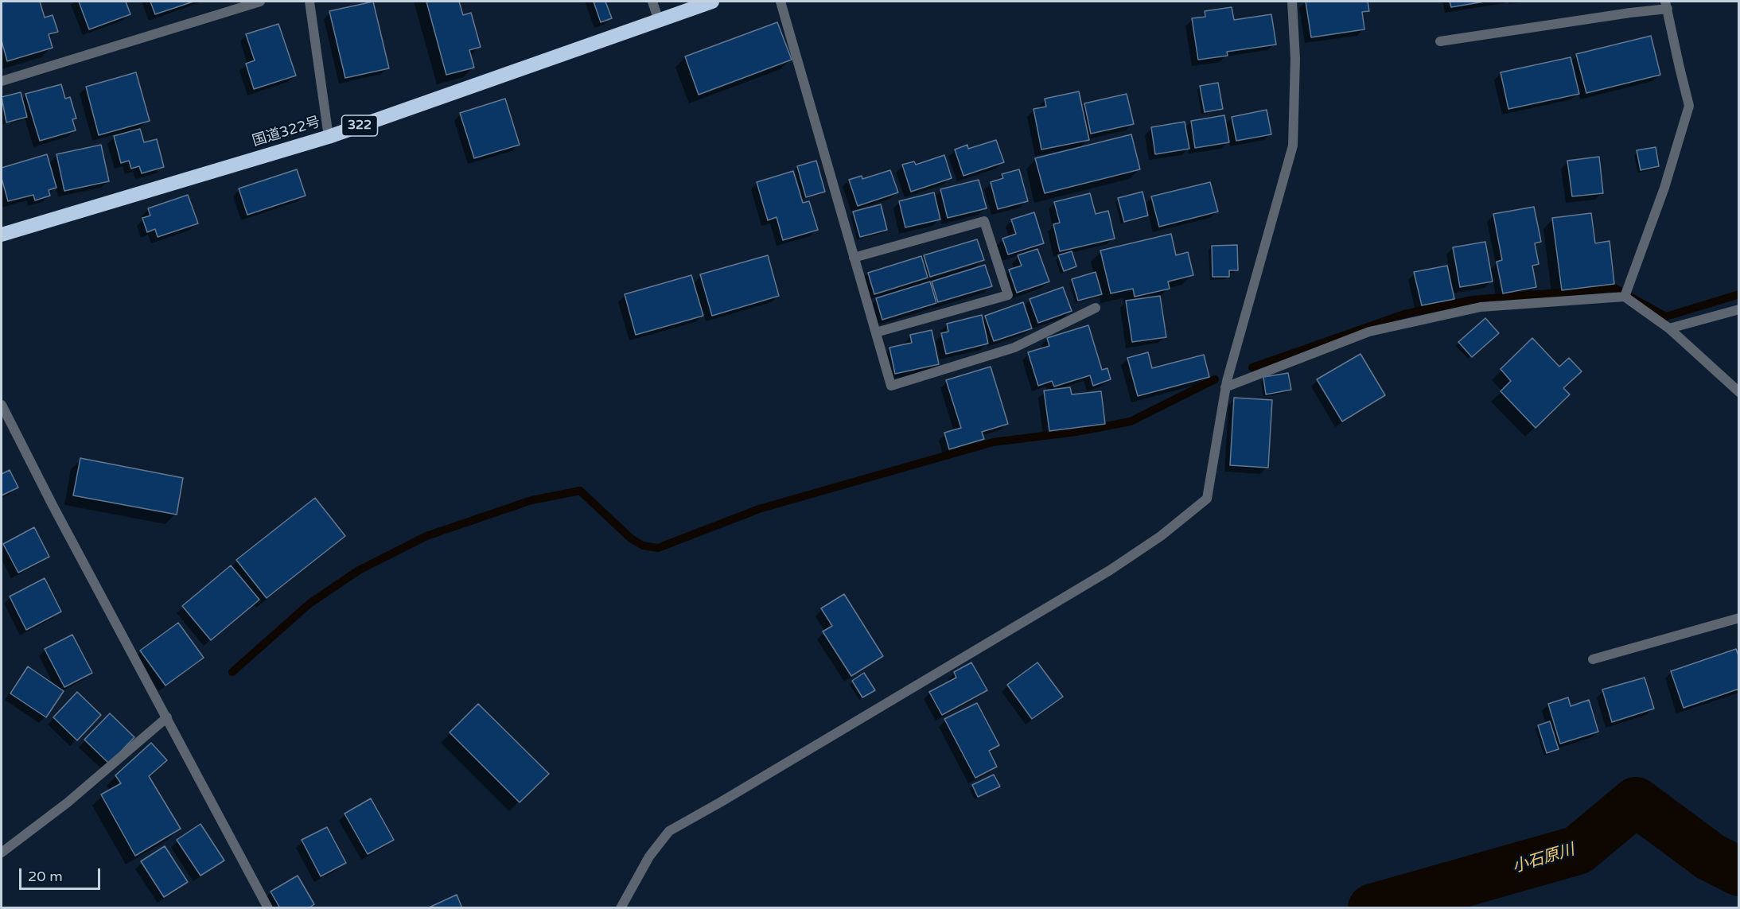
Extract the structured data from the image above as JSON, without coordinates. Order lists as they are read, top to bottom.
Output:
{
  "streets": {
    "highway": ["322", "国道322号"]
  },
  "water": ["小石原川"],
  "scale_bar": "20 m"
}
